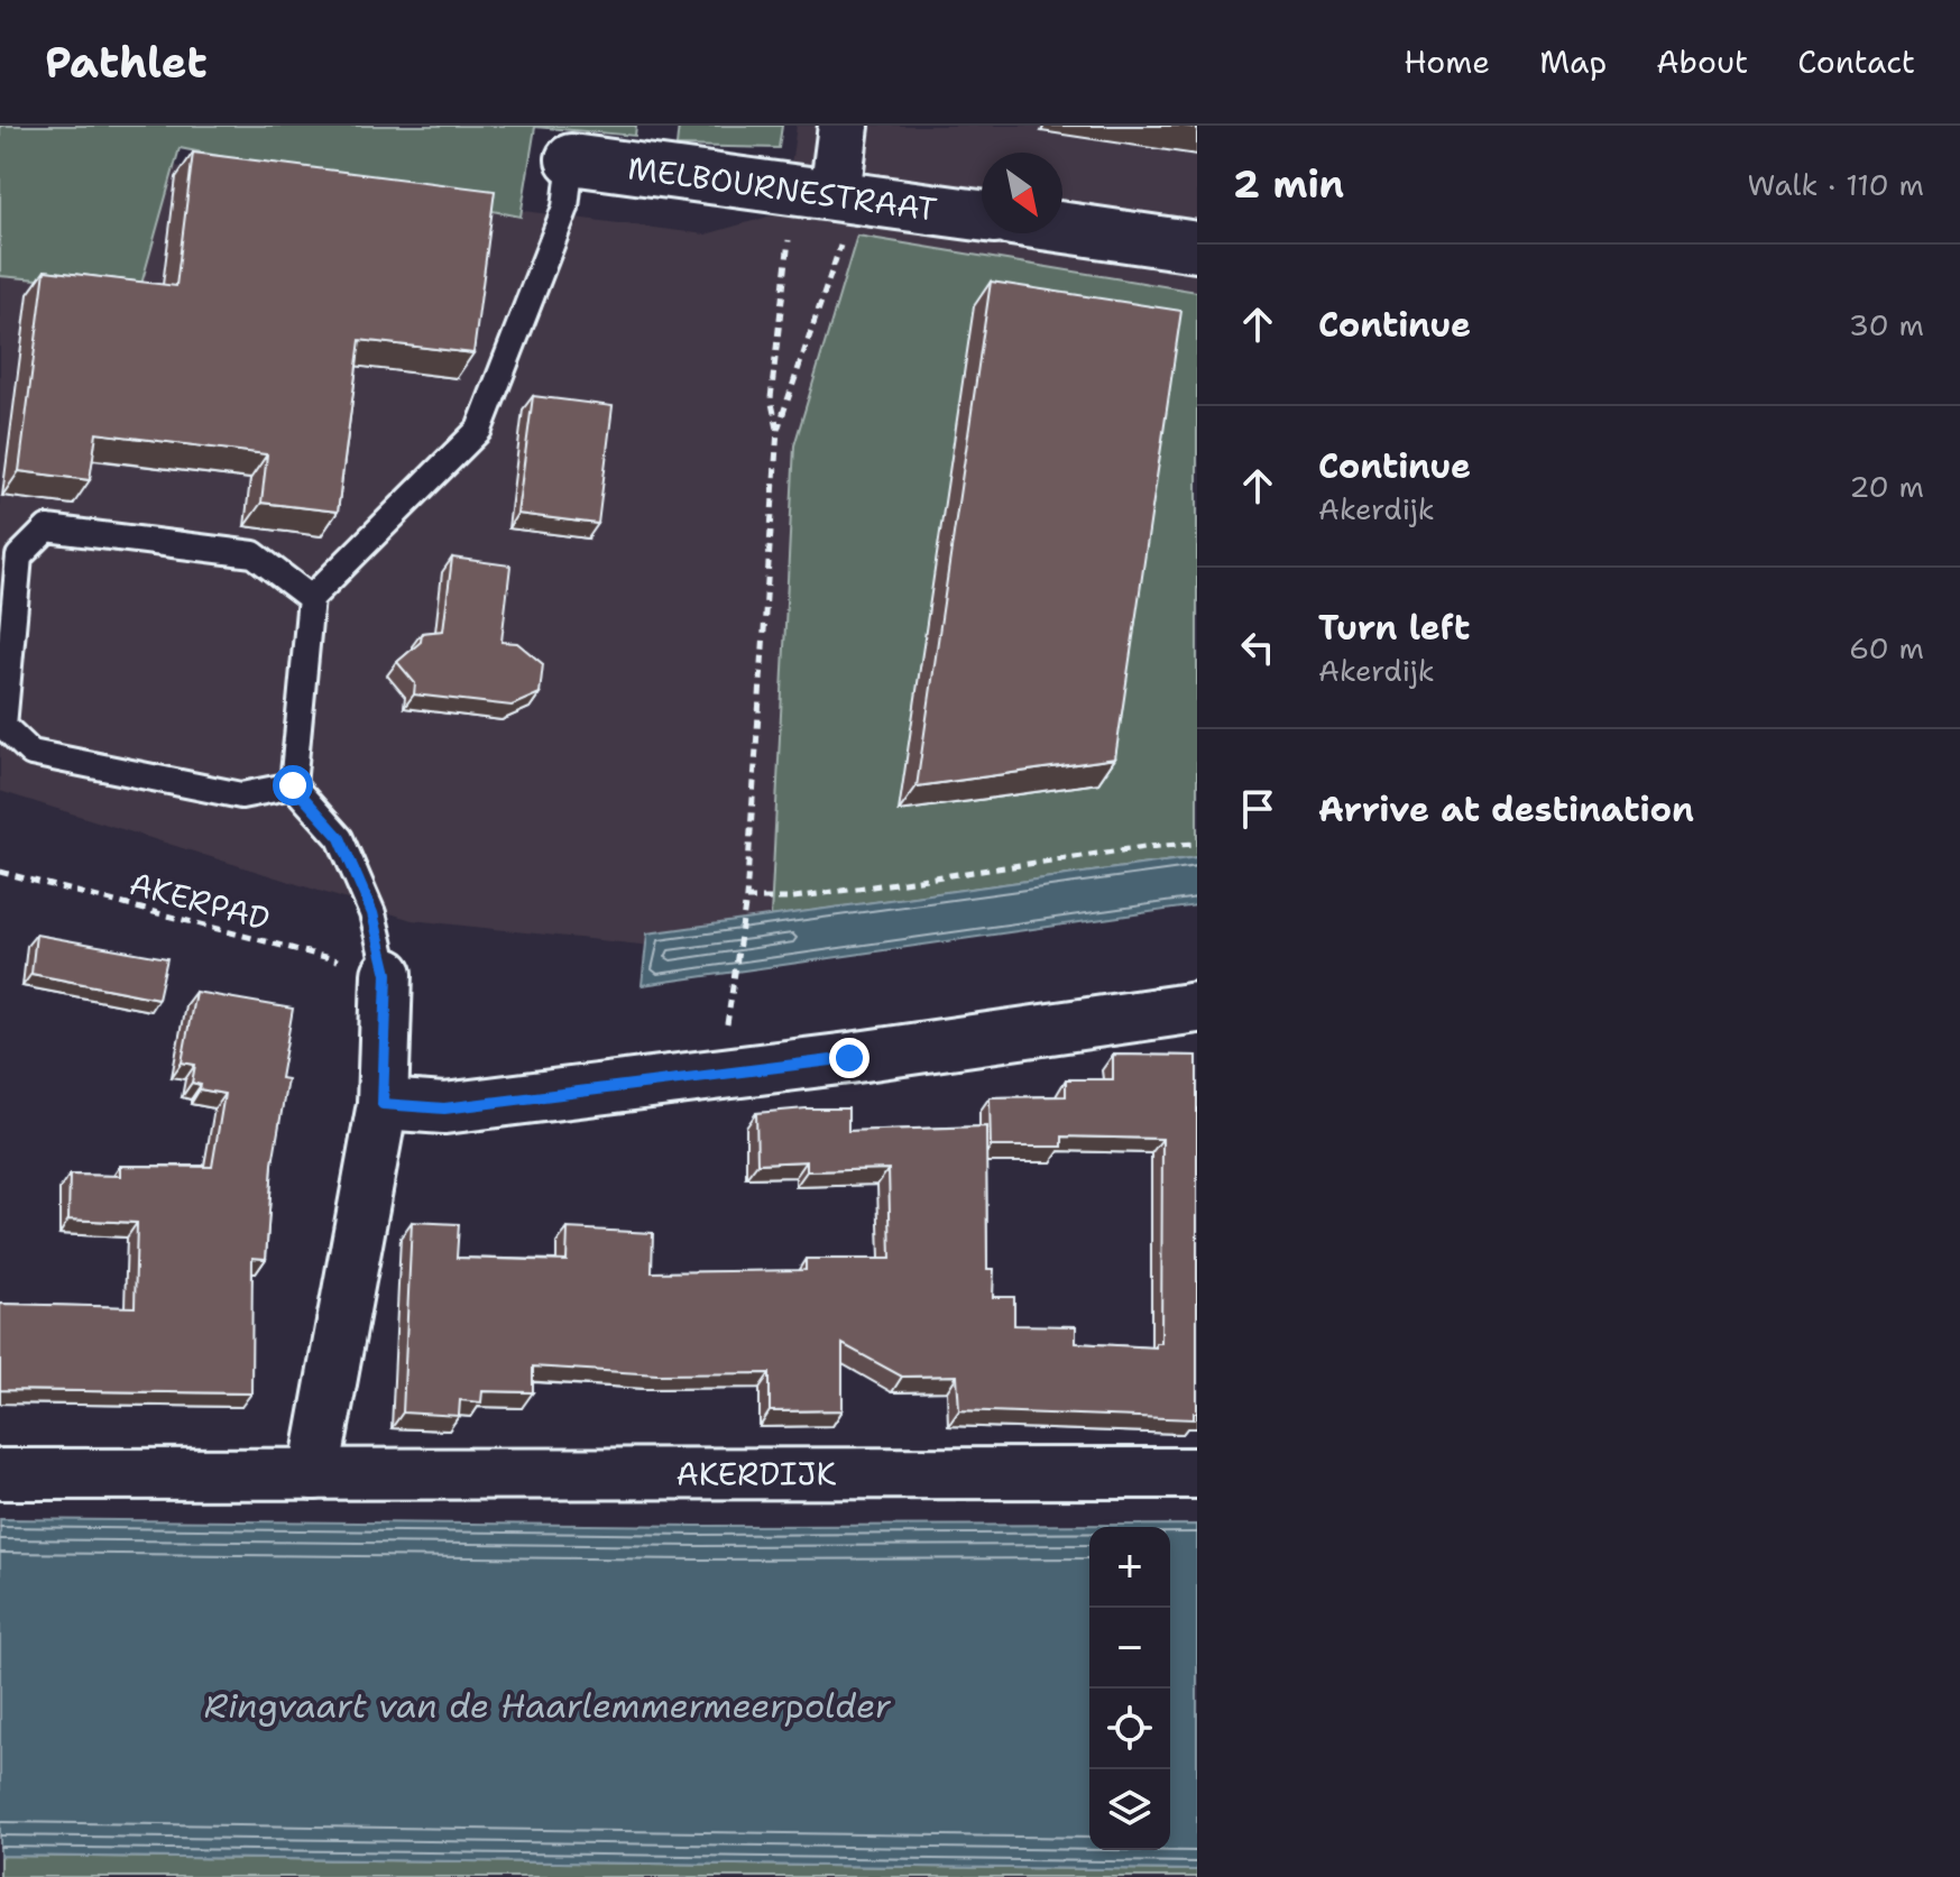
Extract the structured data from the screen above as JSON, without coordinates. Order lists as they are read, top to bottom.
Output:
{
  "streets": {
    "street": ["MELBOURNESTRAAT", "AKERDIJK"],
    "path": ["AKERPAD"]
  },
  "water": ["Ringvaart van de Haarlemmermeerpolder"],
  "north": "bottom right",
  "page": {
    "header": "Pathlet",
    "nav": [
      "Home",
      "Map",
      "About",
      "Contact"
    ],
    "heading": ["2 min", "Walk · 110 m"],
    "list": [
      ["Continue", "30 m"],
      ["Continue", "Akerdijk", "20 m"],
      ["Turn left", "Akerdijk", "60 m"],
      "Arrive at destination"
    ],
    "map_buttons": ["+", "−"]
  }
}
